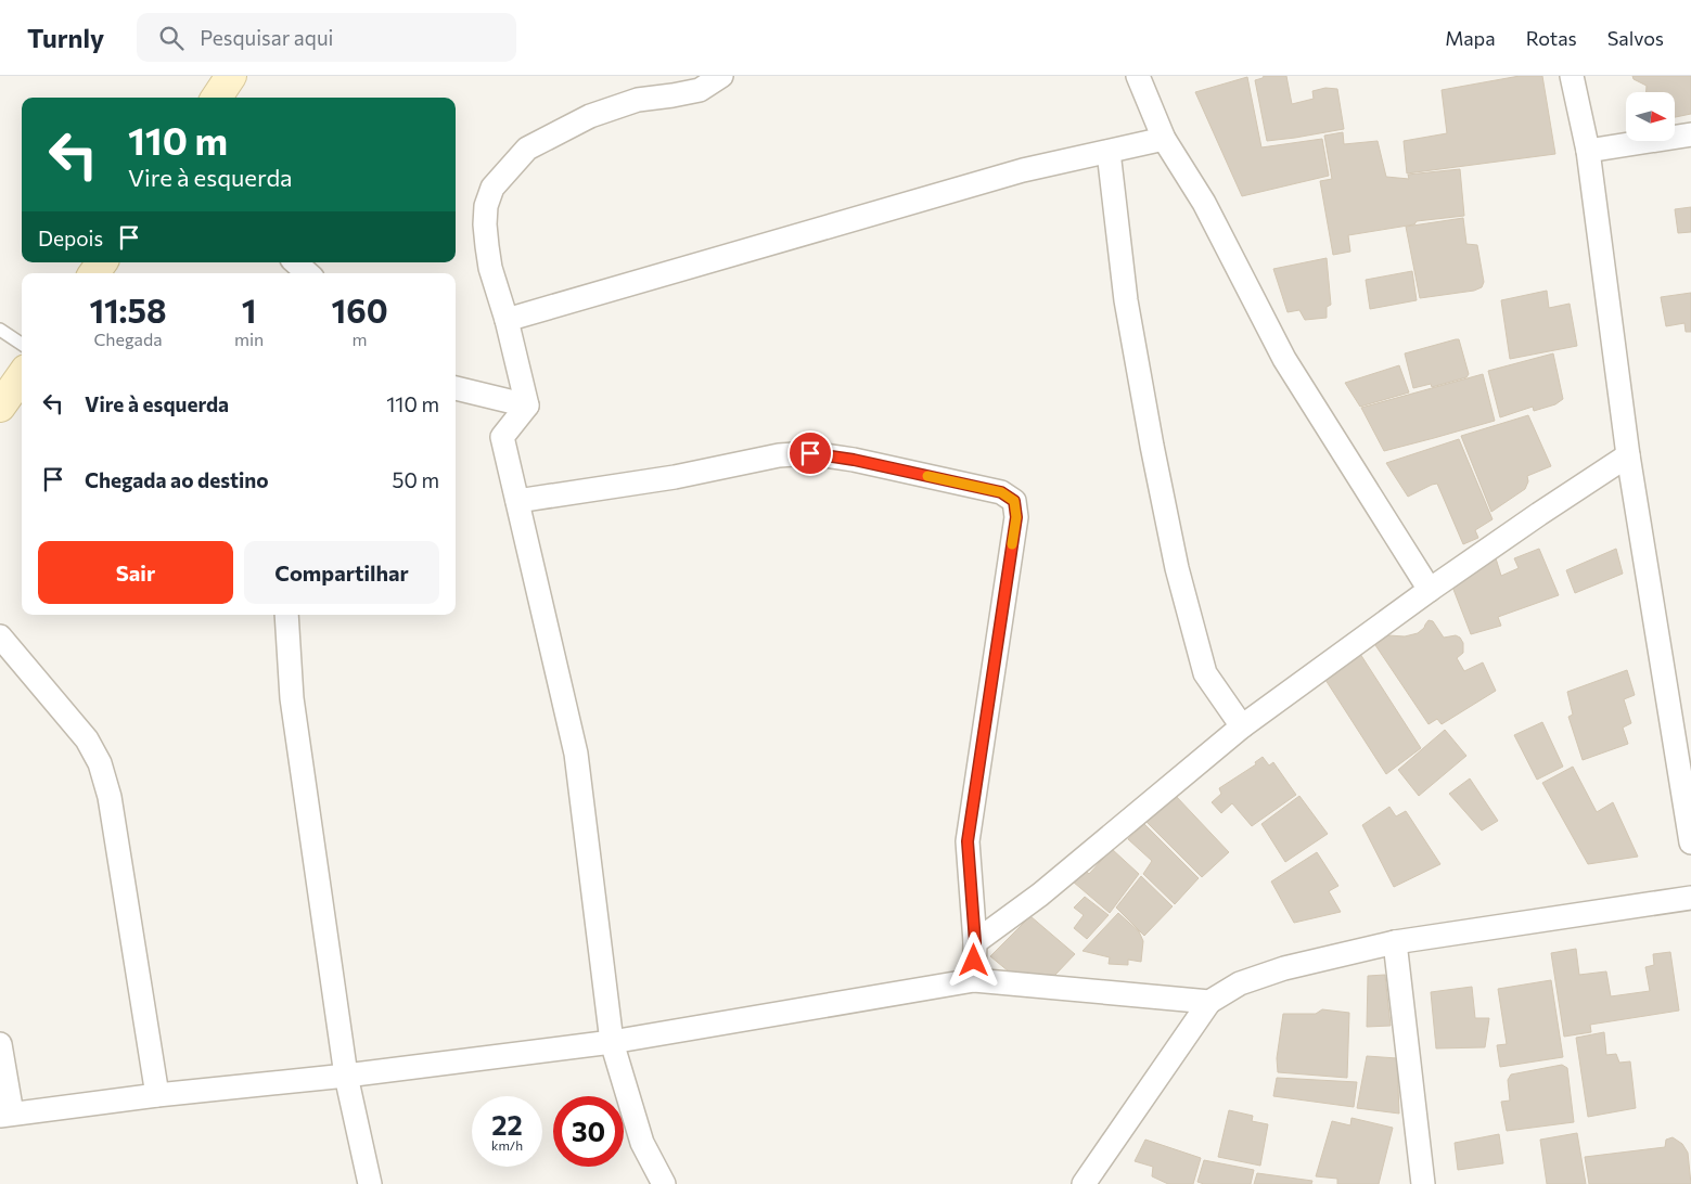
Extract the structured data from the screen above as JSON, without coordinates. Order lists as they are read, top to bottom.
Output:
{
  "north": "right",
  "page": {
    "header": "Turnly",
    "search": "Pesquisar aqui",
    "nav": ["Mapa", "Rotas", "Salvos"],
    "turn": ["110 m", "Vire à esquerda"],
    "then": "Depois",
    "eta": [
      "11:58",
      "Chegada",
      "1",
      "min",
      "160",
      "m"
    ],
    "list": [
      {
        "name": "Vire à esquerda",
        "value": "110 m"
      },
      {
        "name": "Chegada ao destino",
        "value": "50 m"
      }
    ],
    "buttons": ["Sair", "Compartilhar"],
    "speed": "22 km/h",
    "limit": "30"
  }
}
